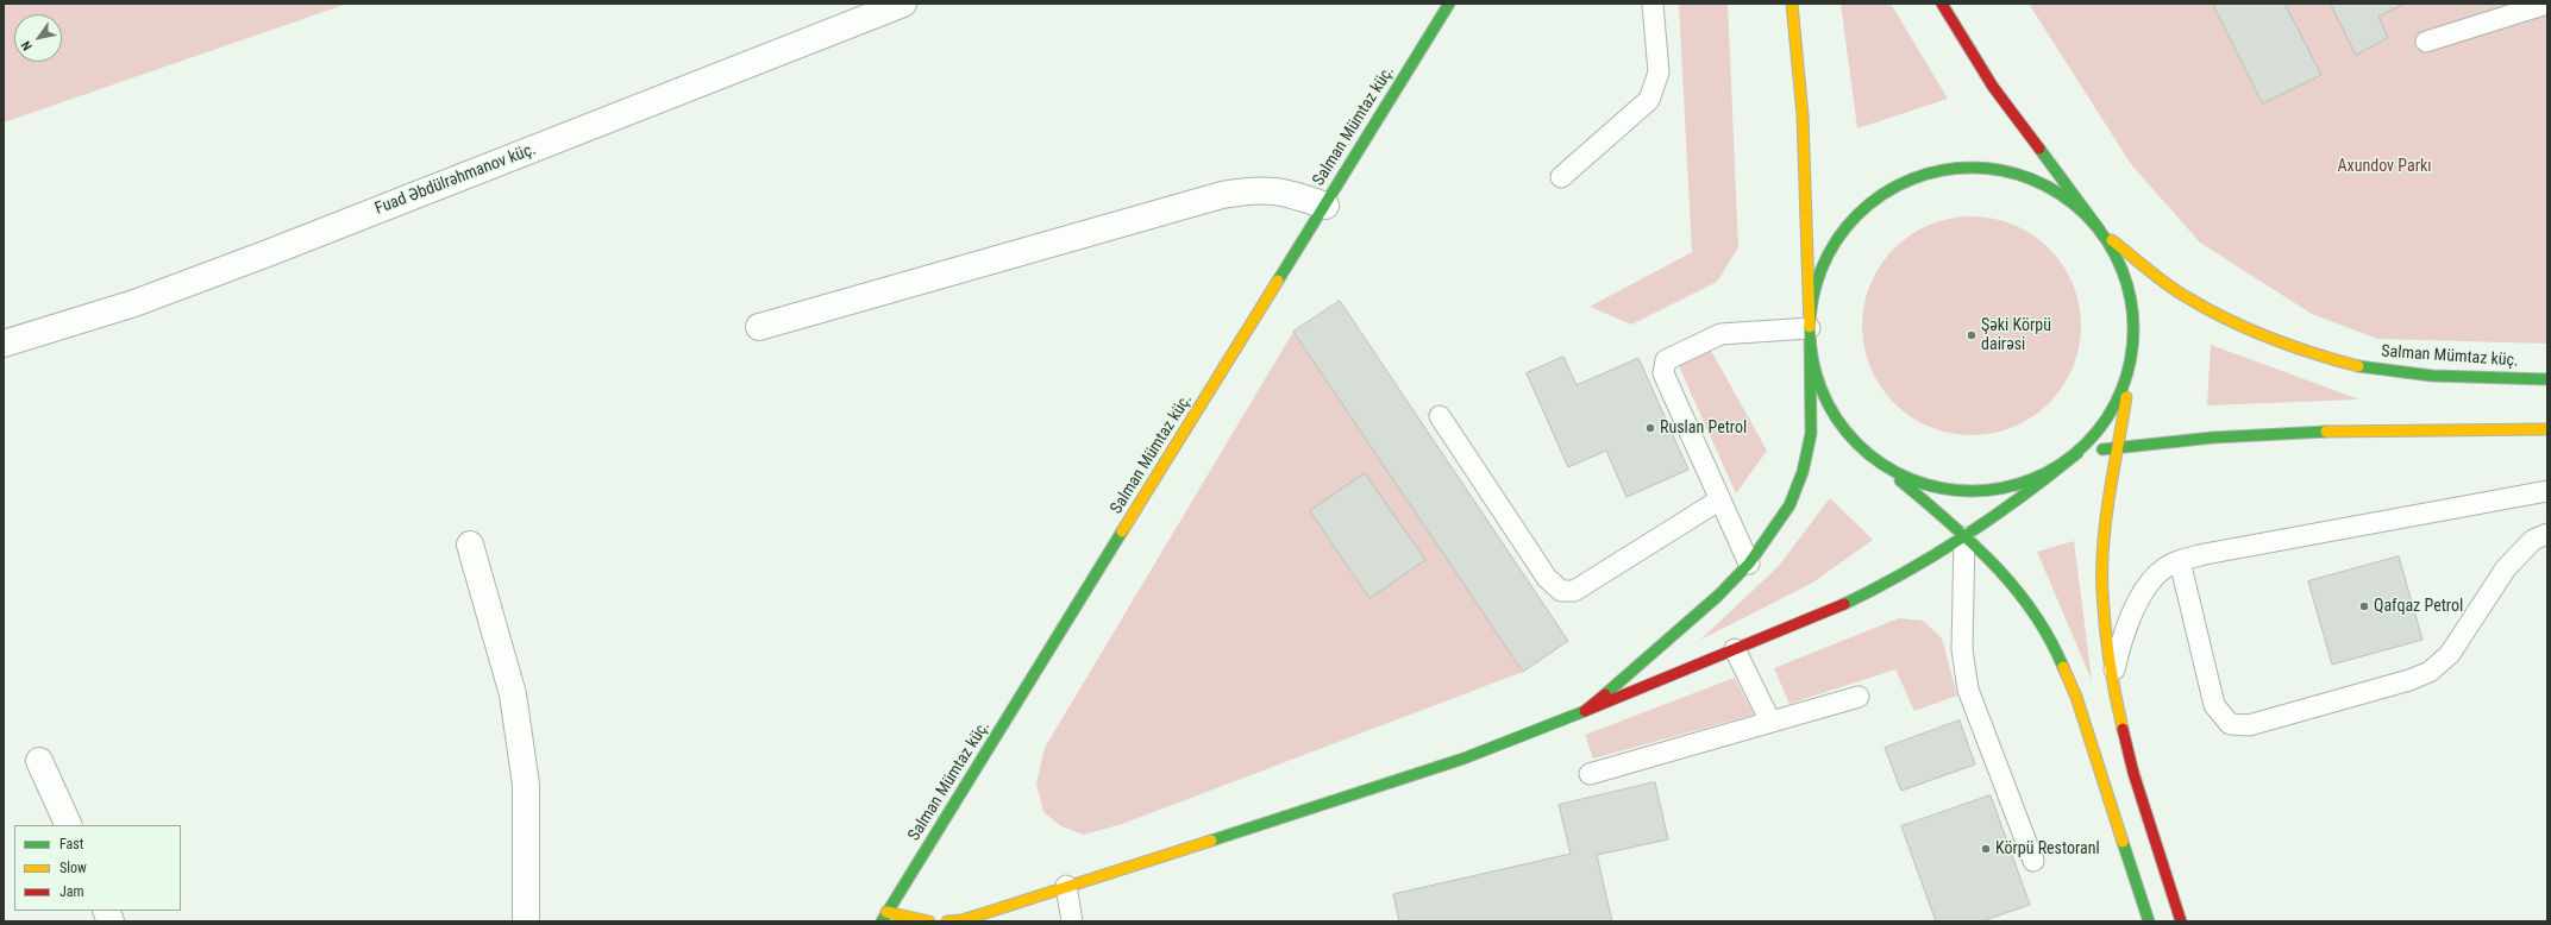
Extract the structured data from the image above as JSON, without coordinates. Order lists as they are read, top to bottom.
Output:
{
  "streets": {
    "main road": ["Salman Mümtaz küç."],
    "street": ["Fuad Əbdülrəhmanov küç."]
  },
  "parks": ["Axundov Parkı"],
  "places": [
    "Şəki Körpü dairəsi",
    "Ruslan Petrol",
    "Qafqaz Petrol",
    "Körpü Restoranl"
  ],
  "legend": ["Fast", "Slow", "Jam"],
  "north": "bottom left"
}
